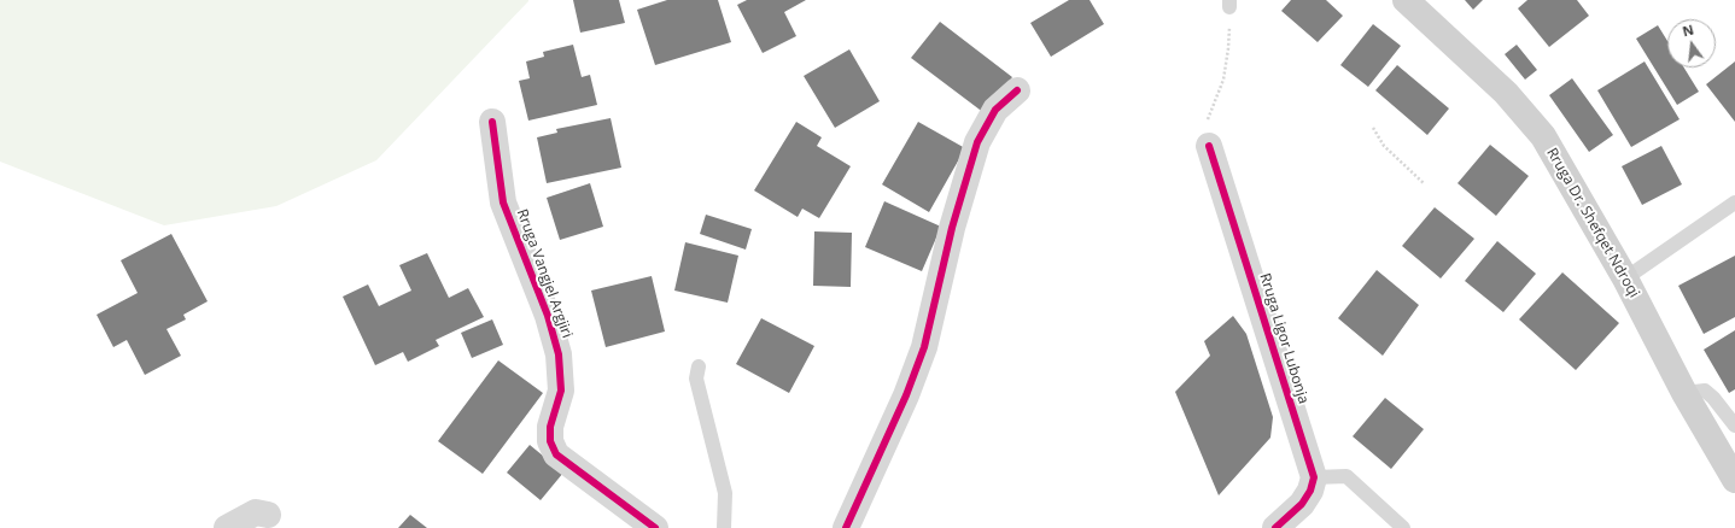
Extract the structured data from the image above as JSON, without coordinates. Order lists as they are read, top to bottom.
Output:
{
  "streets": {
    "main road": ["Rruga Dr. Shefqet Ndroqi"],
    "street": ["Rruga Vangjel Argjiri", "Rruga Ligor Lubonja"]
  },
  "north": "top"
}
